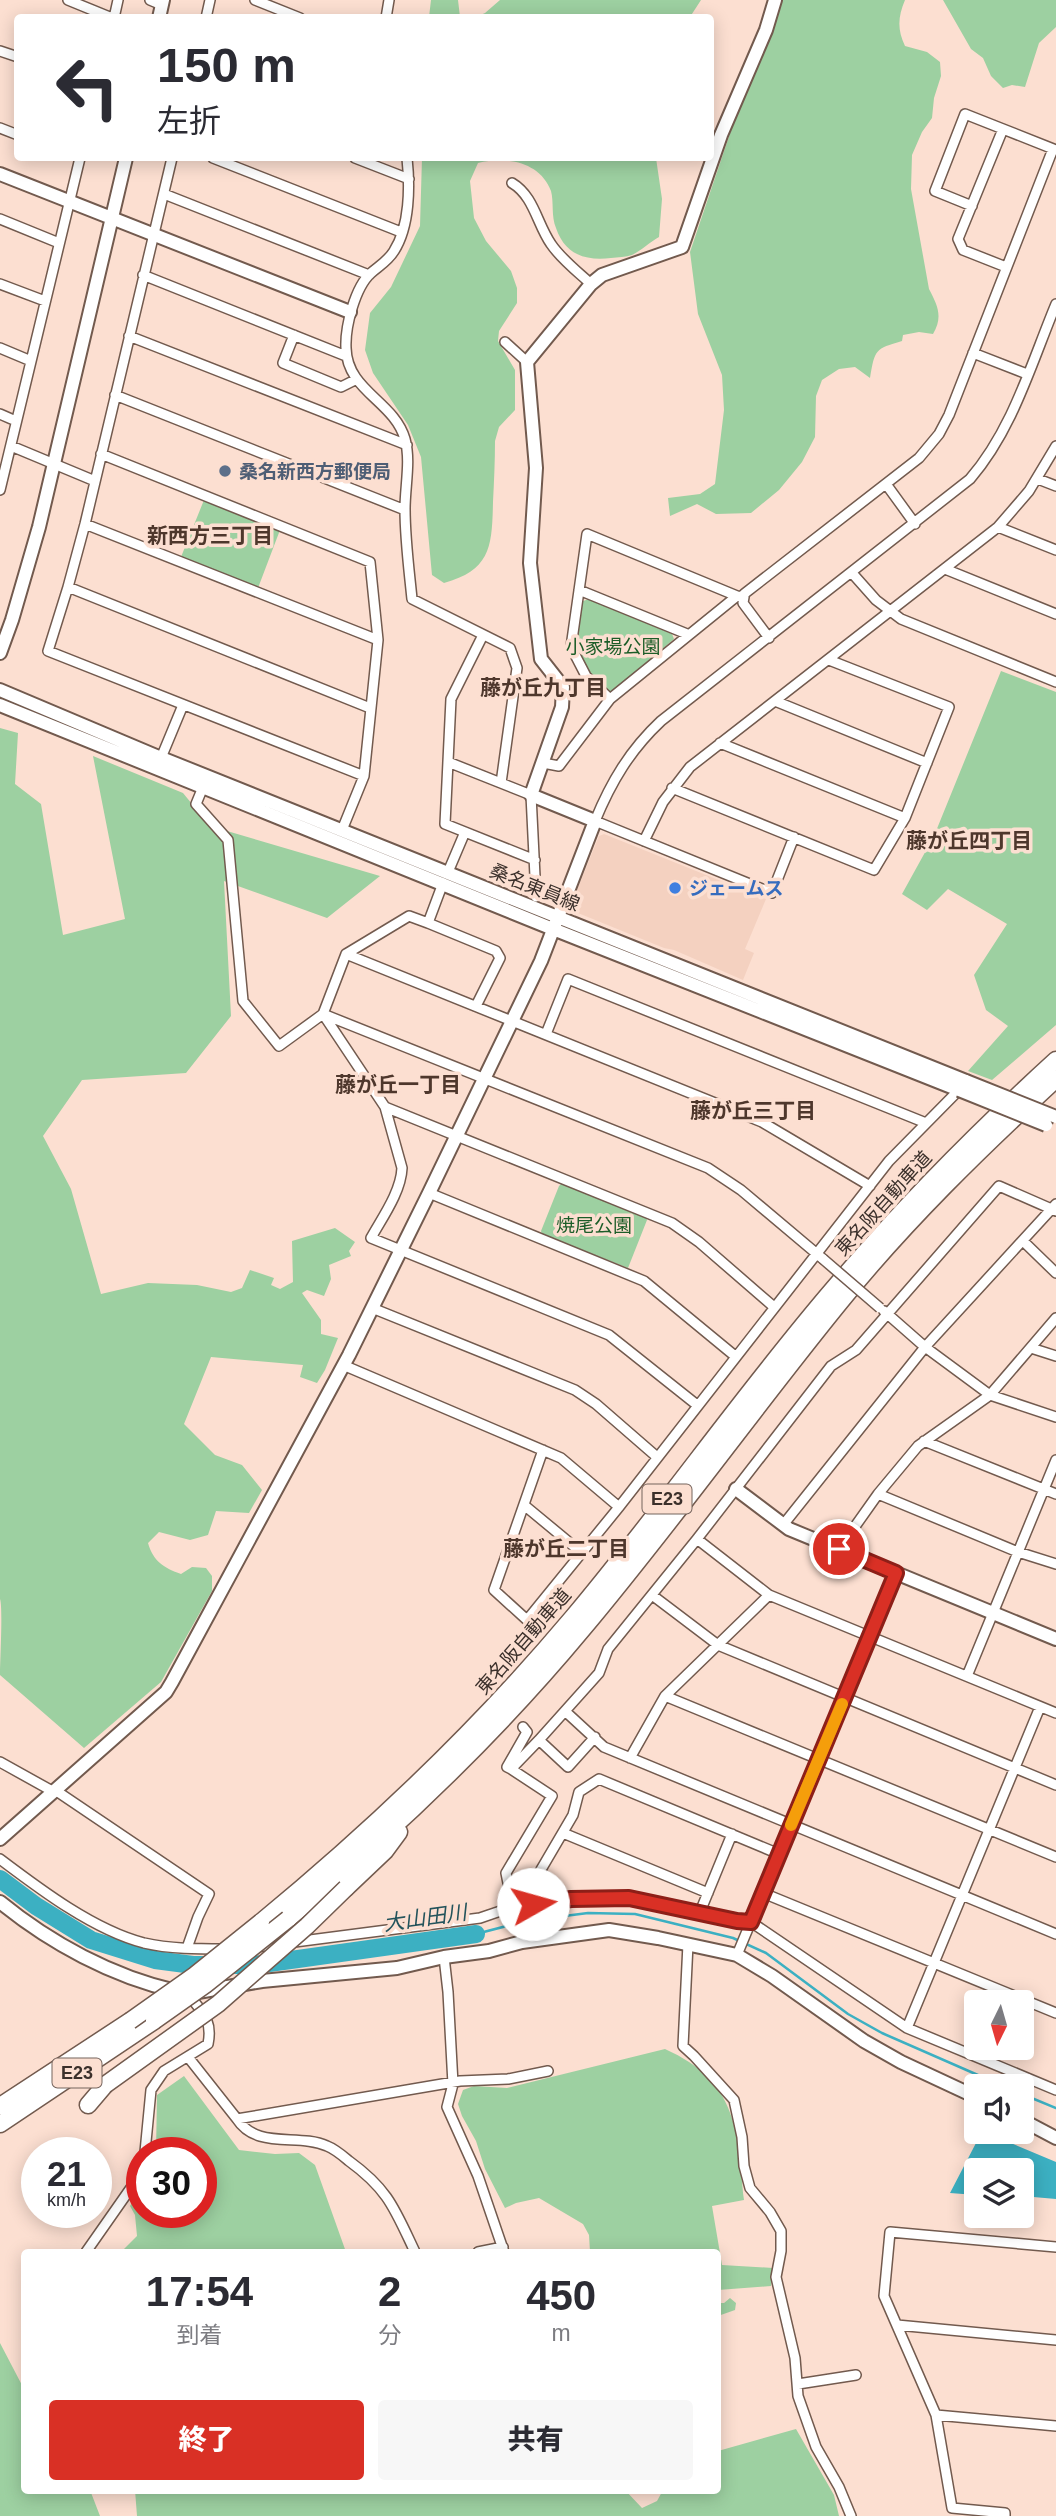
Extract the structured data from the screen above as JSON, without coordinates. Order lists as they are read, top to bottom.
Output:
{
  "streets": {
    "highway": ["東名阪自動車道", "E23"],
    "street": ["桑名東員線"]
  },
  "districts": [
    "新西方三丁目",
    "藤が丘九丁目",
    "藤が丘四丁目",
    "藤が丘一丁目",
    "藤が丘三丁目",
    "藤が丘二丁目"
  ],
  "water": ["大山田川"],
  "parks": ["小家場公園", "焼尾公園"],
  "places": ["桑名新西方郵便局", "ジェームス"],
  "north": "bottom",
  "page": {
    "turn": ["150 m", "左折"],
    "speed": "21 km/h",
    "limit": "30",
    "eta": [
      "17:54",
      "到着",
      "2",
      "分",
      "450",
      "m"
    ],
    "buttons": ["終了", "共有"]
  }
}
